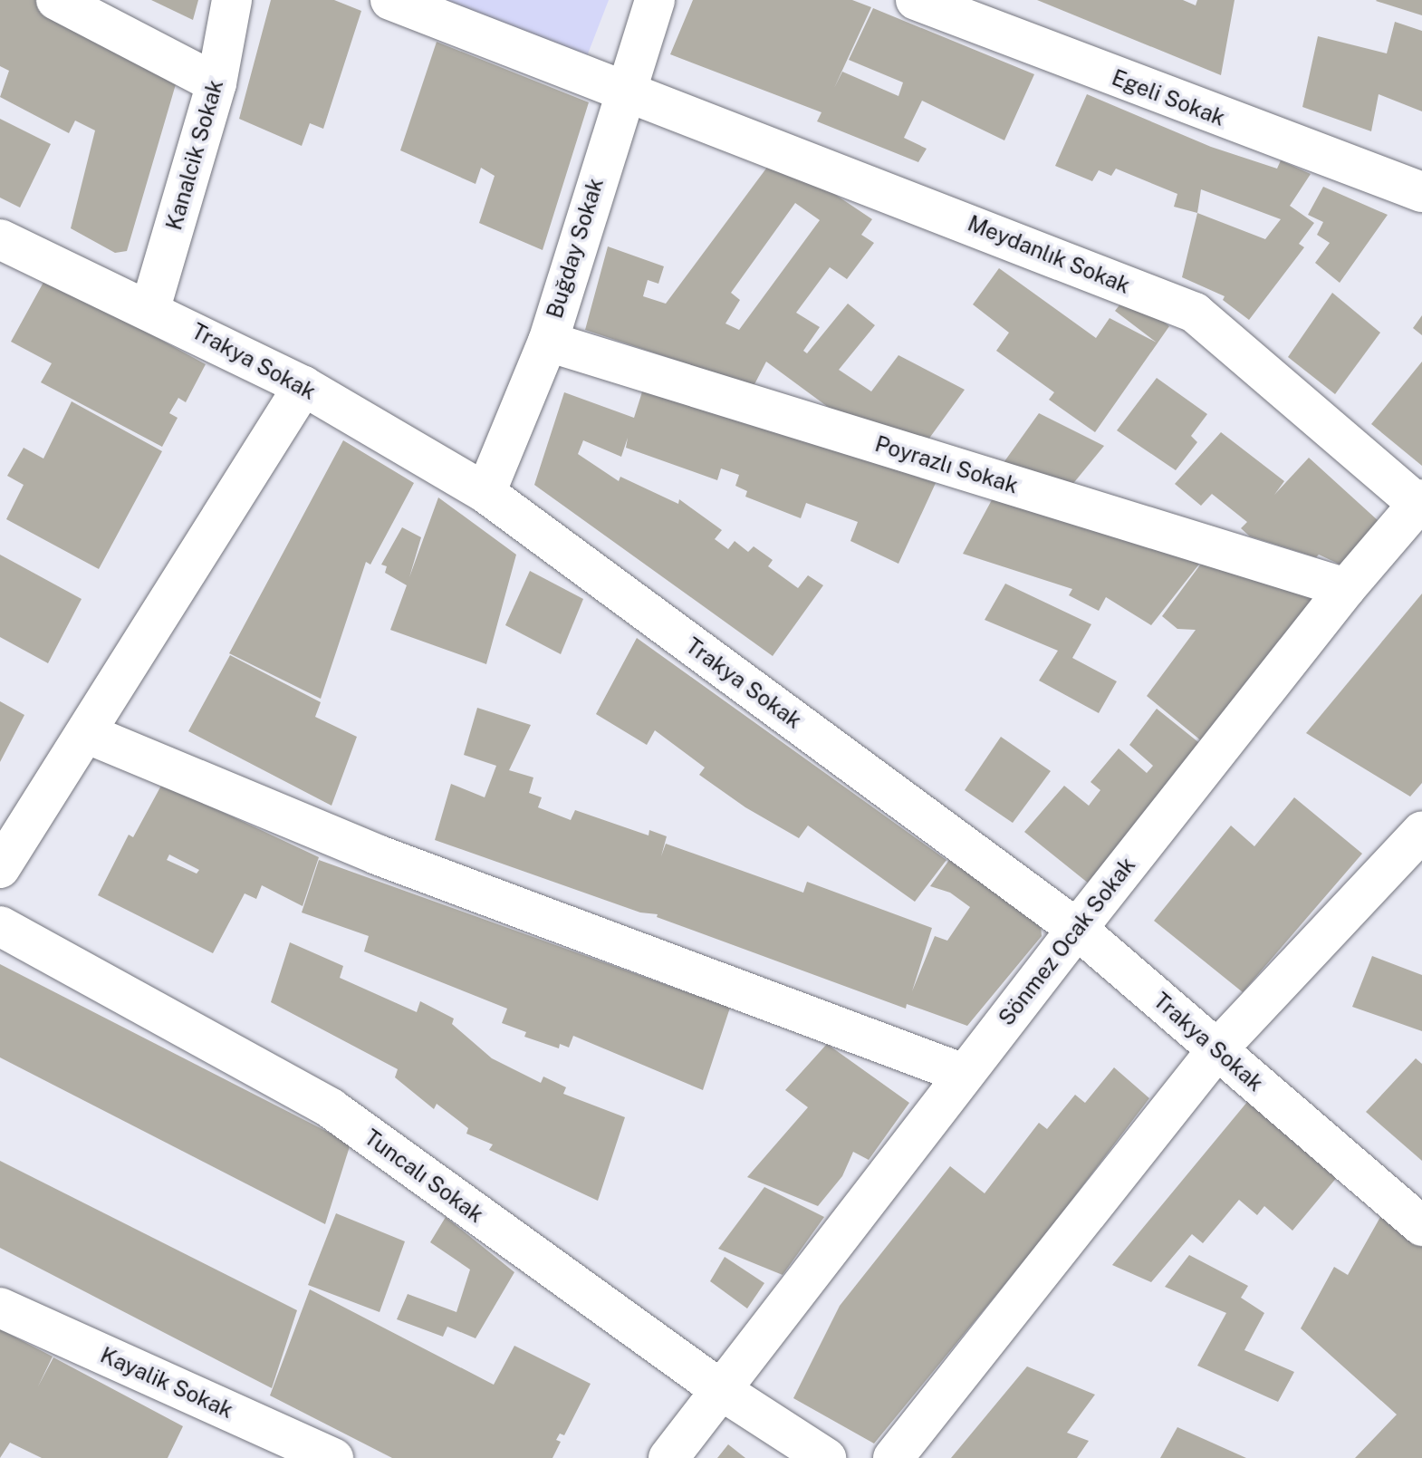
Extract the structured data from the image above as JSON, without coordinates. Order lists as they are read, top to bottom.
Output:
{
  "streets": {
    "street": [
      "Egeli Sokak",
      "Kanalcik Sokak",
      "Buğday Sokak",
      "Meydanlık Sokak",
      "Trakya Sokak",
      "Poyrazlı Sokak",
      "Sönmez Ocak Sokak",
      "Tuncalı Sokak",
      "Kayalik Sokak"
    ]
  },
  "crossings": [
    ["Kanalcik Sokak", "Trakya Sokak"],
    ["Buğday Sokak", "Meydanlık Sokak"],
    ["Buğday Sokak", "Trakya Sokak"],
    ["Buğday Sokak", "Poyrazlı Sokak"],
    ["Meydanlık Sokak", "Sönmez Ocak Sokak"],
    ["Trakya Sokak", "Sönmez Ocak Sokak"],
    ["Poyrazlı Sokak", "Sönmez Ocak Sokak"],
    ["Sönmez Ocak Sokak", "Tuncalı Sokak"]
  ]
}
